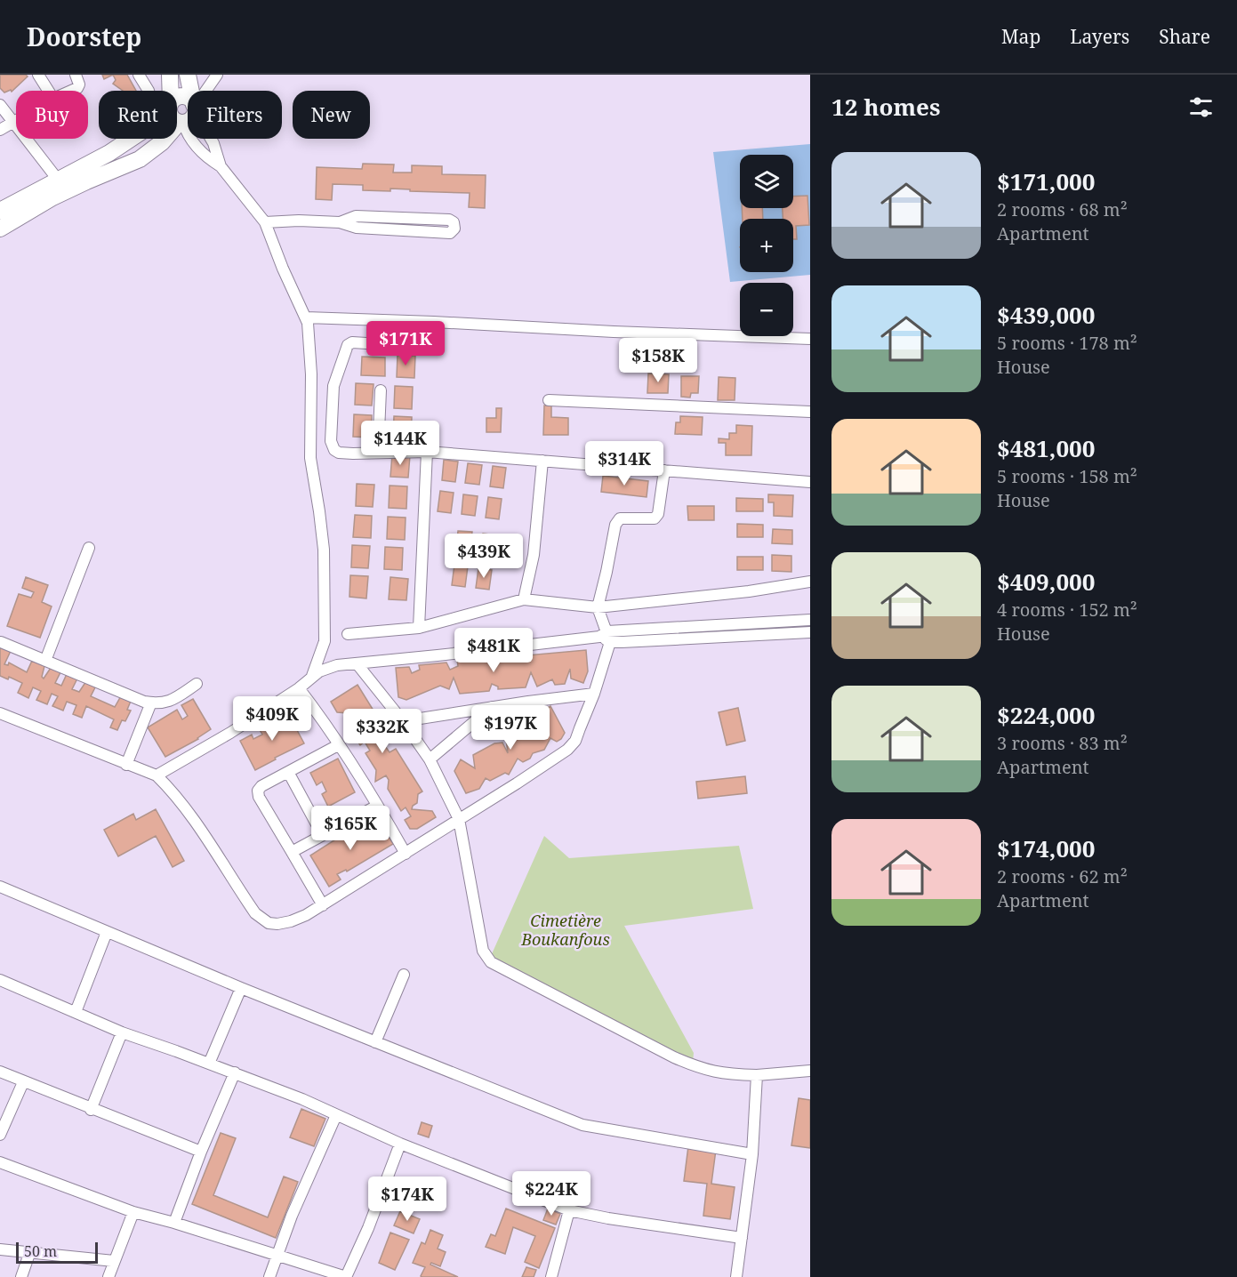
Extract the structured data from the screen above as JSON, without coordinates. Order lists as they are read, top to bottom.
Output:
{
  "parks": ["Cimetière Boukanfous"],
  "scale_bar": "50 m",
  "page": {
    "header": "Doorstep",
    "nav": ["Map", "Layers", "Share"],
    "heading": "12 homes",
    "chip": [
      "Buy",
      "Rent",
      "Filters",
      "New"
    ],
    "list": [
      {
        "name": "$171,000",
        "note": "2 rooms · 68 m² · Apartment"
      },
      {
        "name": "$439,000",
        "note": "5 rooms · 178 m² · House"
      },
      {
        "name": "$481,000",
        "note": "5 rooms · 158 m² · House"
      },
      {
        "name": "$409,000",
        "note": "4 rooms · 152 m² · House"
      },
      {
        "name": "$224,000",
        "note": "3 rooms · 83 m² · Apartment"
      },
      {
        "name": "$174,000",
        "note": "2 rooms · 62 m² · Apartment"
      }
    ],
    "map_buttons": ["+", "−"],
    "price": [
      "$171K",
      "$158K",
      "$144K",
      "$314K",
      "$439K",
      "$481K",
      "$409K",
      "$197K",
      "$332K",
      "$165K",
      "$224K",
      "$174K"
    ],
    "scale": "50 m"
  }
}
